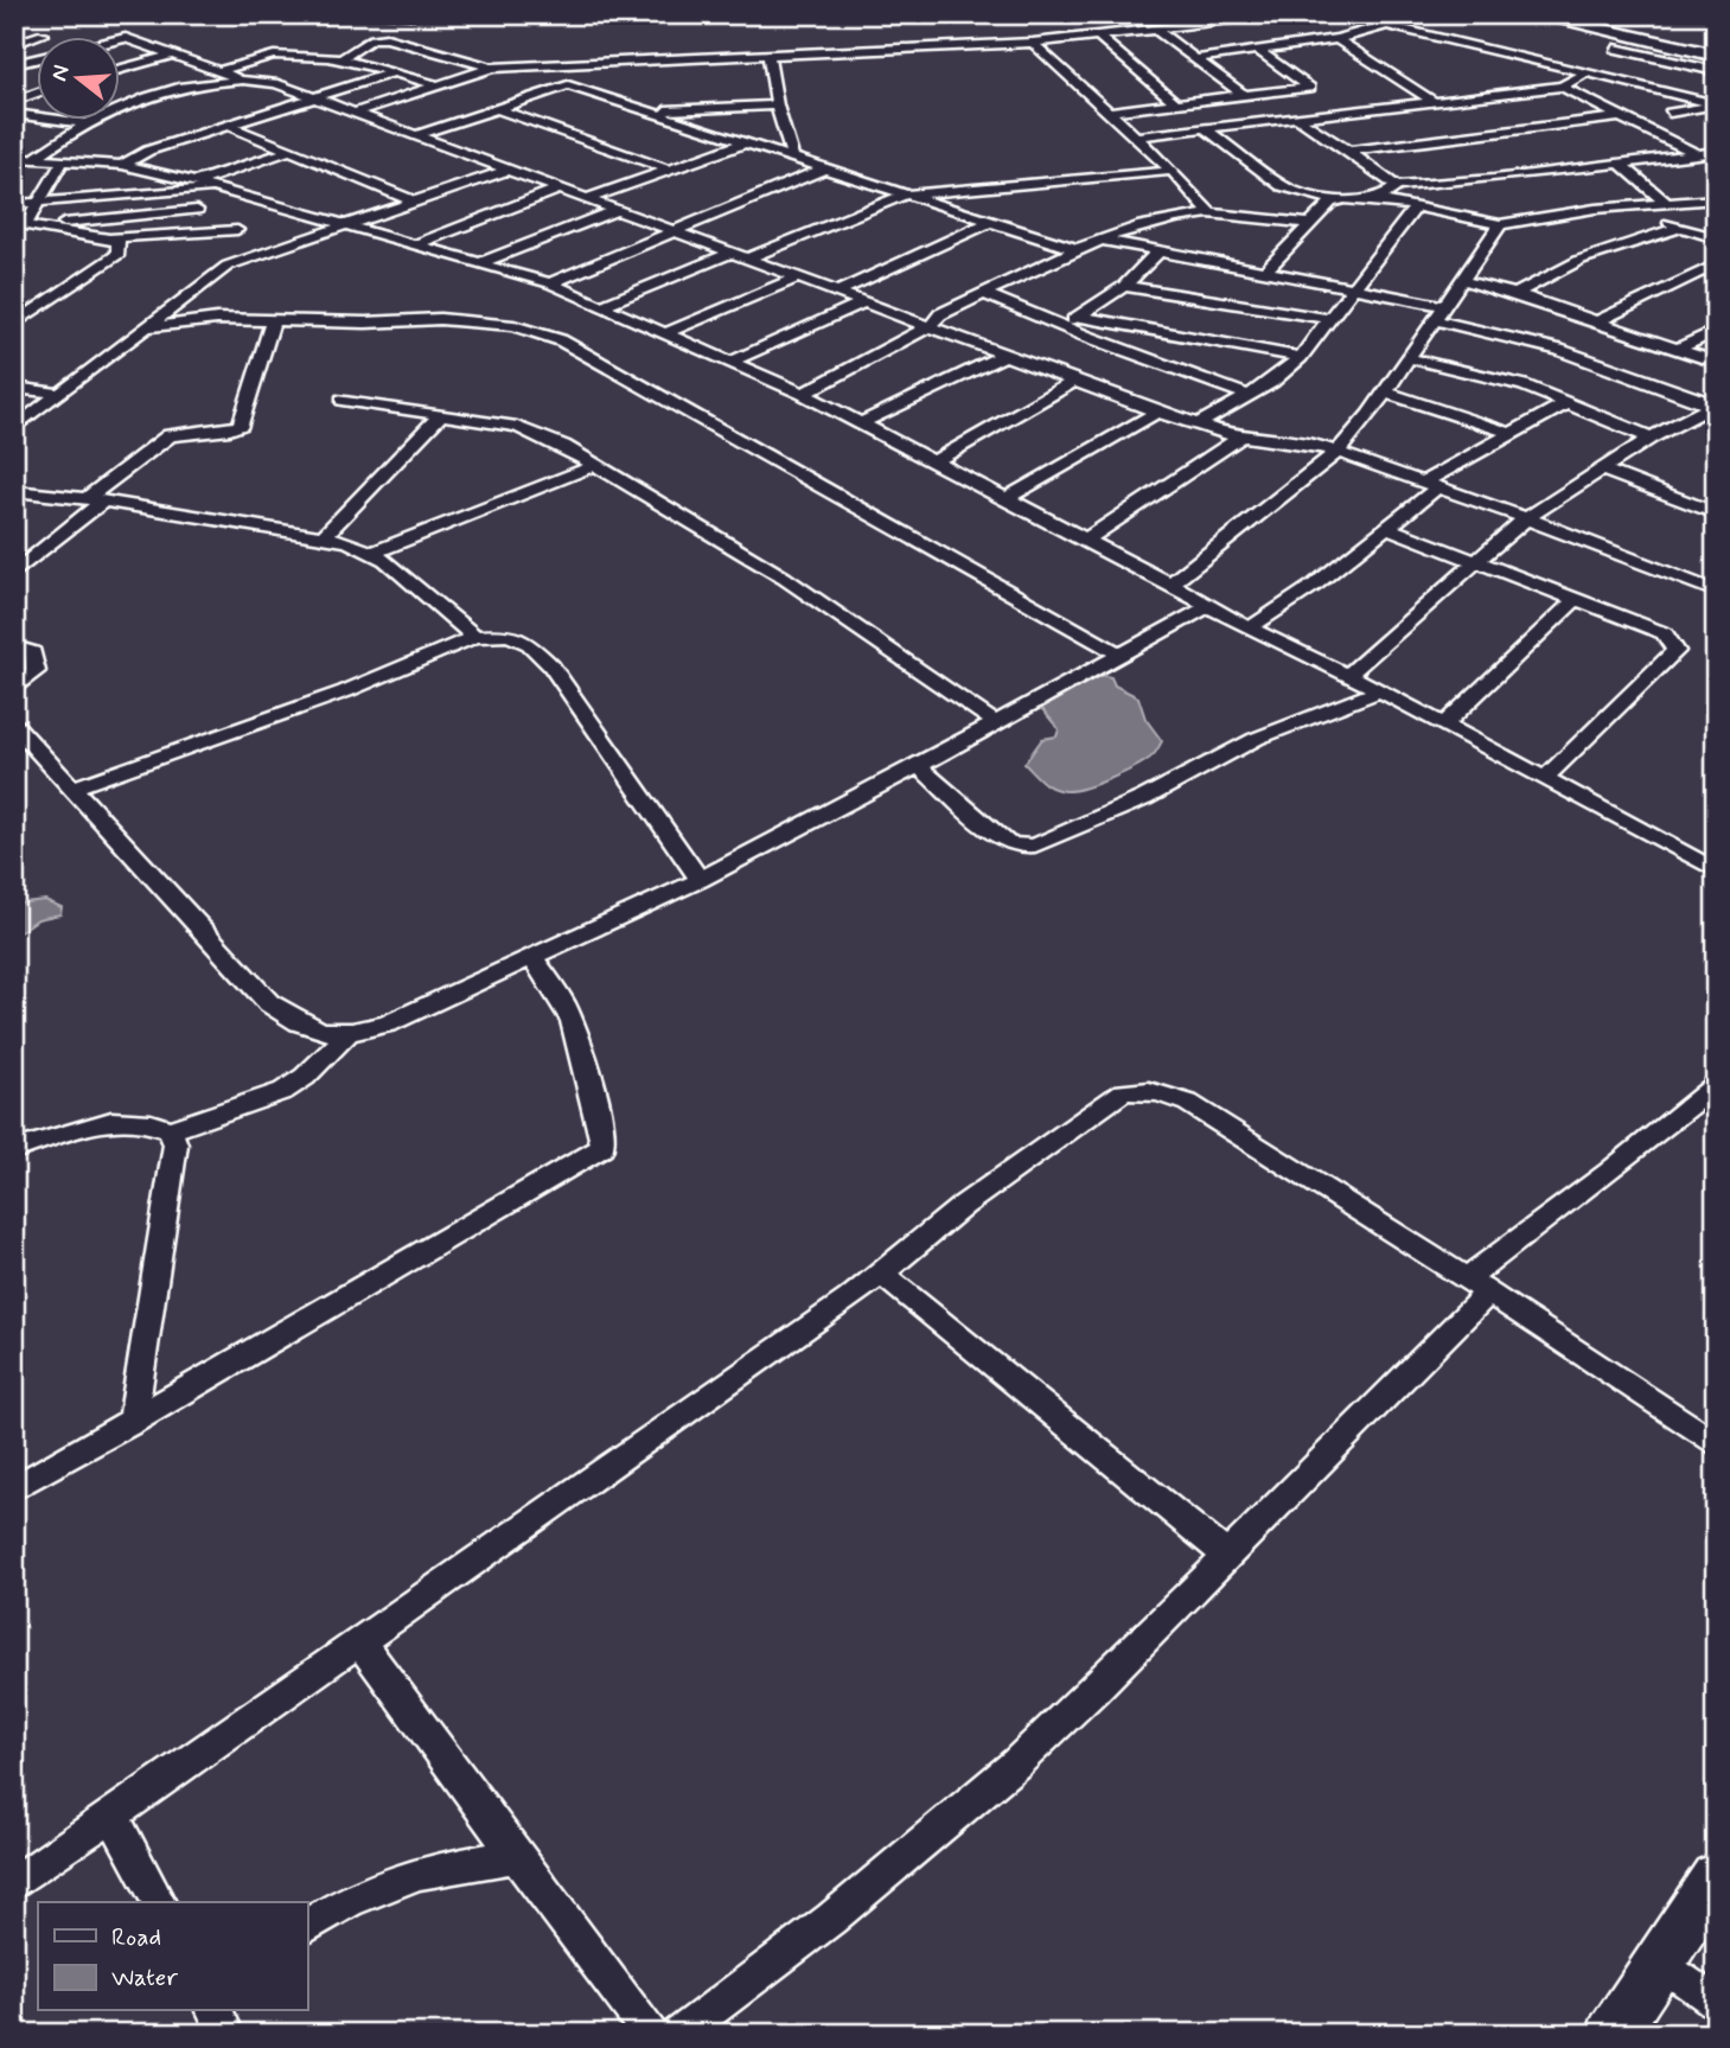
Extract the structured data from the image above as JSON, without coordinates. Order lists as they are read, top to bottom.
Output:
{
  "legend": ["Road", "Water"],
  "north": "left"
}
